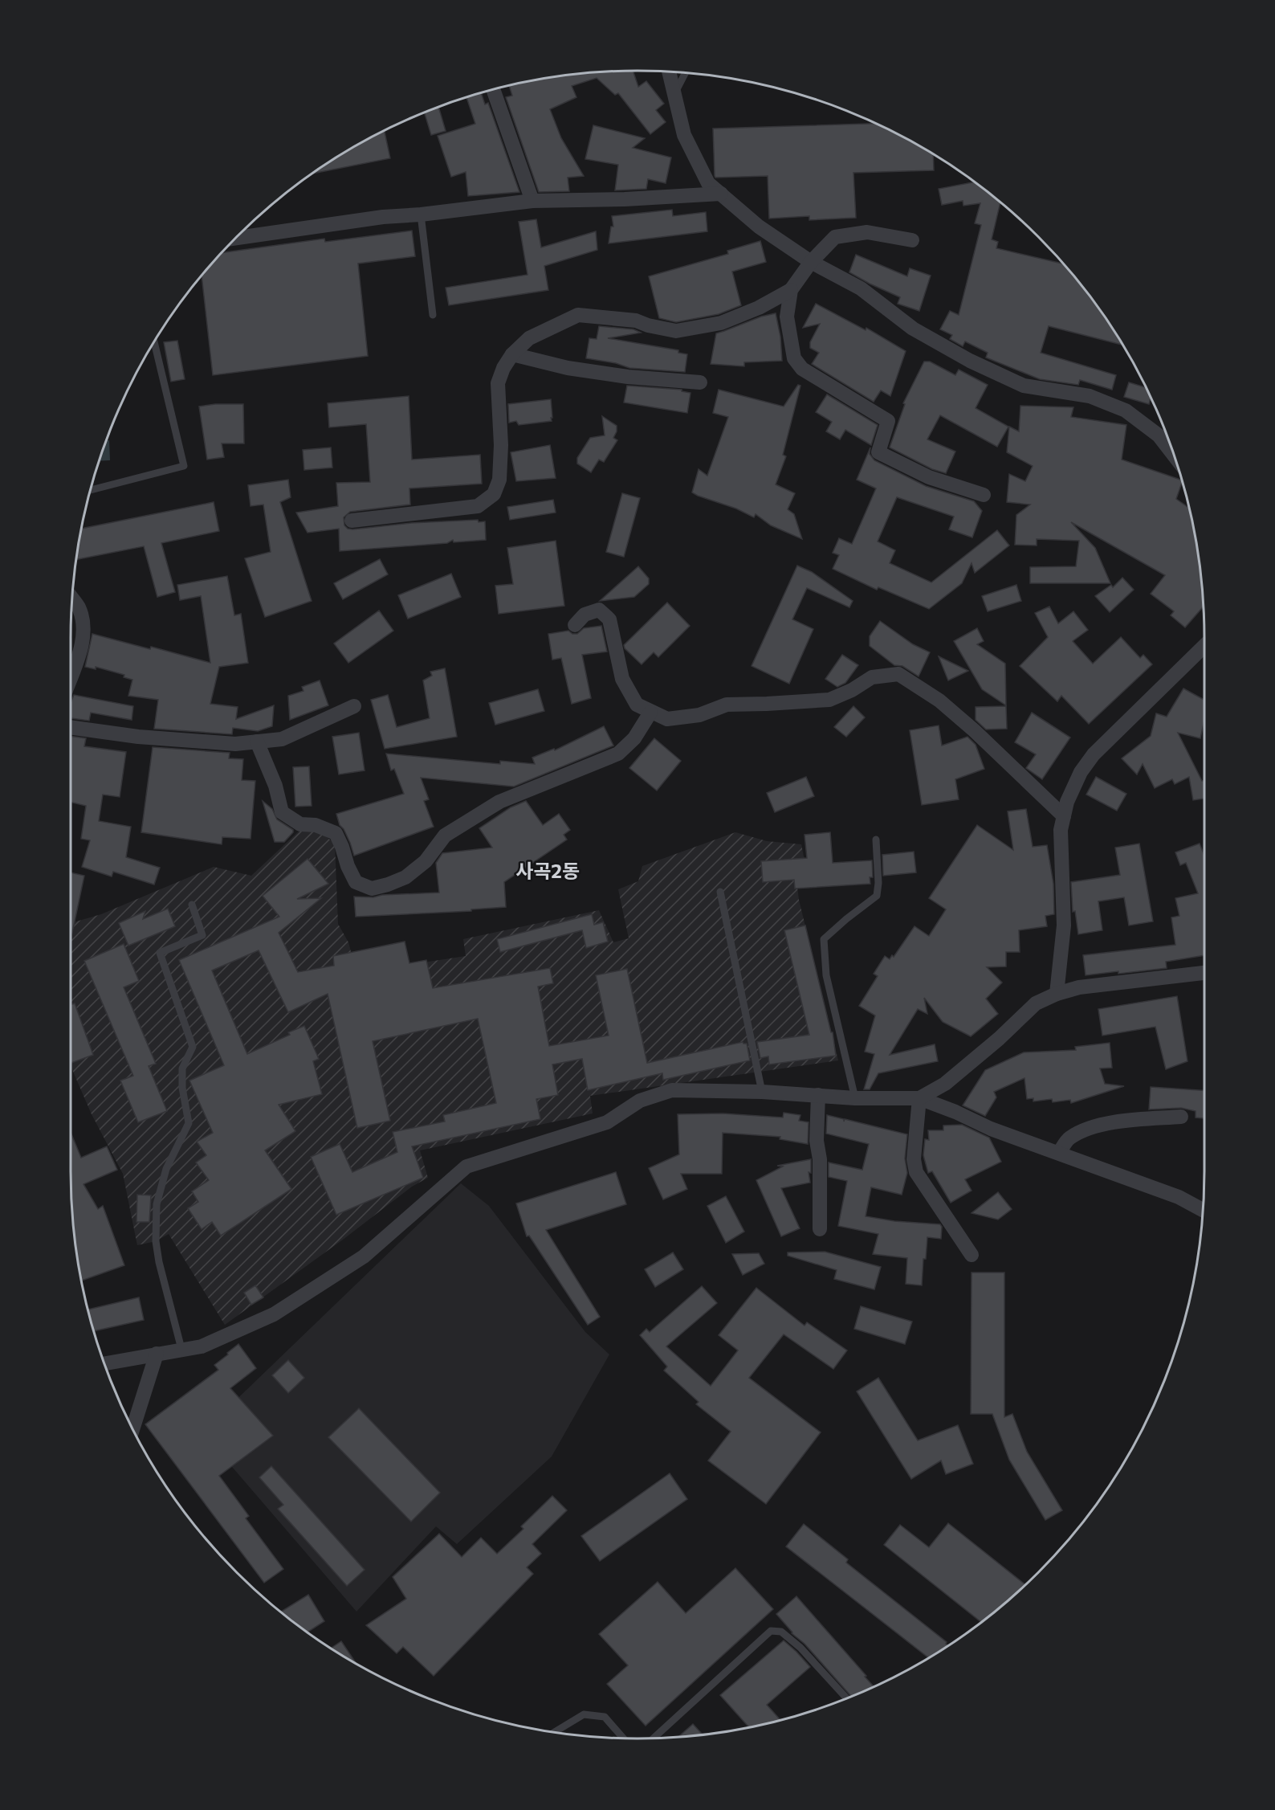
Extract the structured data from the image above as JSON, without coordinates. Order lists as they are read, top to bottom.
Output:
{
  "districts": ["사곡2동"]
}
